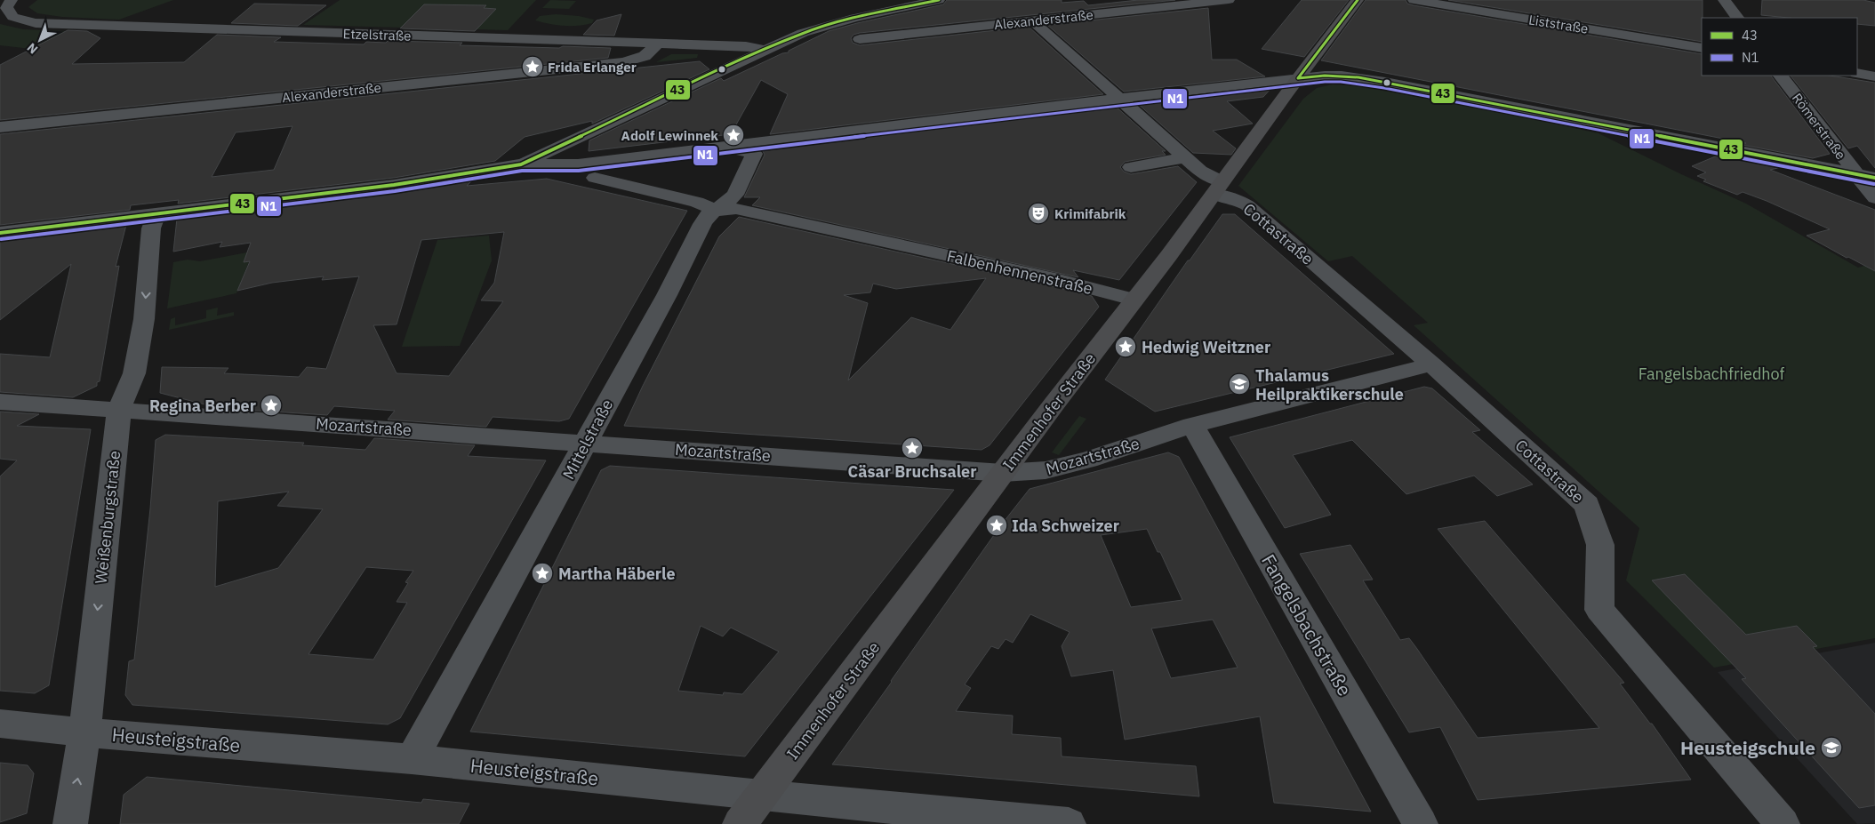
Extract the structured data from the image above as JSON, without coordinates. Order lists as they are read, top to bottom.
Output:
{
  "streets": {
    "main road": ["Immenhofer Straße"],
    "street": [
      "Alexanderstraße",
      "Liststraße",
      "Etzelstraße",
      "Römerstraße",
      "Cottastraße",
      "Falbenhennenstraße",
      "Mozartstraße",
      "Mittelstraße",
      "Weißenburgstraße",
      "Fangelsbachstraße",
      "Heusteigstraße"
    ]
  },
  "crossings": [
    ["Alexanderstraße", "Etzelstraße"],
    ["Alexanderstraße", "Cottastraße"],
    ["Cottastraße", "Immenhofer Straße"],
    ["Cottastraße", "Mozartstraße"],
    ["Falbenhennenstraße", "Immenhofer Straße"],
    ["Falbenhennenstraße", "Mittelstraße"],
    ["Immenhofer Straße", "Mozartstraße"],
    ["Immenhofer Straße", "Heusteigstraße"],
    ["Mozartstraße", "Mittelstraße"],
    ["Mozartstraße", "Weißenburgstraße"],
    ["Mozartstraße", "Fangelsbachstraße"],
    ["Mittelstraße", "Heusteigstraße"],
    ["Weißenburgstraße", "Heusteigstraße"]
  ],
  "parks": ["Fangelsbachfriedhof"],
  "places": {
    "place": [
      "Frida Erlanger",
      "Adolf Lewinnek",
      "Hedwig Weitzner",
      "Regina Berber",
      "Cäsar Bruchsaler",
      "Ida Schweizer",
      "Martha Häberle"
    ],
    "theatre": ["Krimifabrik"],
    "school or university": ["Thalamus Heilpraktikerschule", "Heusteigschule"]
  },
  "lines": ["transit line 43", "transit line N1"],
  "legend": ["43", "N1"],
  "north": "bottom left"
}
